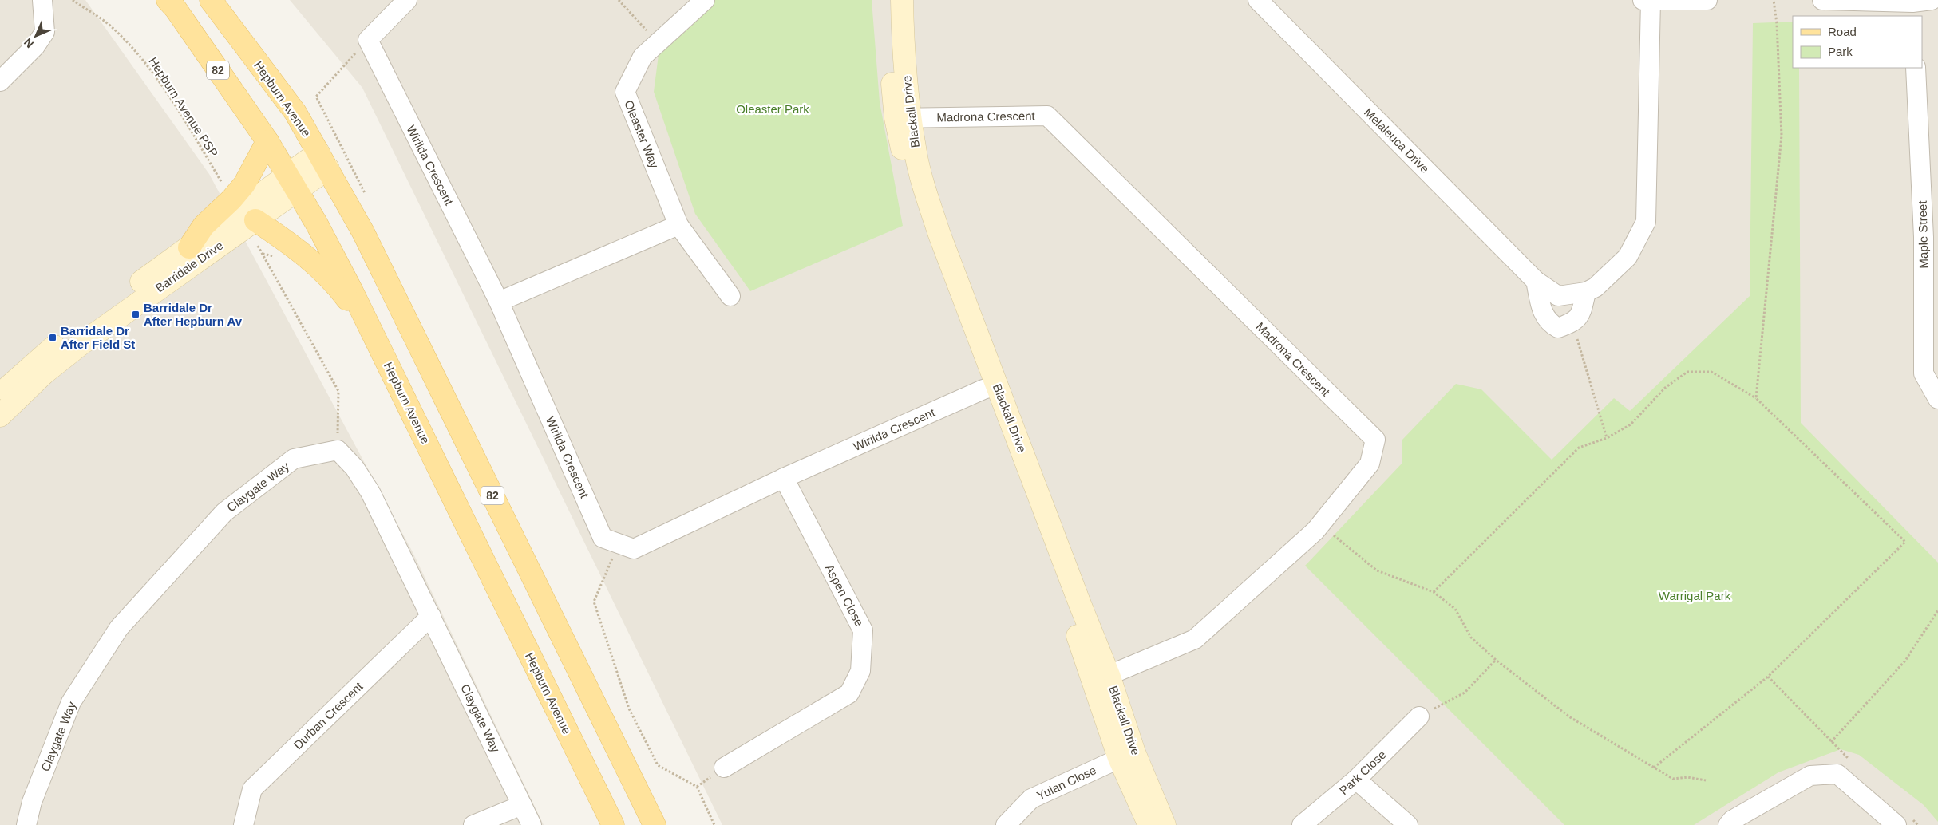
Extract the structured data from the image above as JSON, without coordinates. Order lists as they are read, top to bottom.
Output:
{
  "streets": {
    "main road": [
      "82",
      "Hepburn Avenue",
      "Blackall Drive",
      "Barridale Drive"
    ],
    "street": [
      "Madrona Crescent",
      "Oleaster Way",
      "Melaleuca Drive",
      "Wirilda Crescent",
      "Maple Street",
      "Claygate Way",
      "Aspen Close",
      "Durban Crescent",
      "Park Close",
      "Yulan Close"
    ],
    "path": ["Hepburn Avenue PSP"]
  },
  "crossings": [
    ["Hepburn Avenue", "Barridale Drive"],
    ["Blackall Drive", "Madrona Crescent"],
    ["Blackall Drive", "Wirilda Crescent"],
    ["Blackall Drive", "Yulan Close"],
    ["Wirilda Crescent", "Aspen Close"],
    ["Claygate Way", "Durban Crescent"]
  ],
  "parks": ["Oleaster Park", "Warrigal Park"],
  "places": {
    "transit": ["Barridale Dr After Hepburn Av", "Barridale Dr After Field St"]
  },
  "legend": ["Road", "Park"],
  "north": "bottom left"
}
